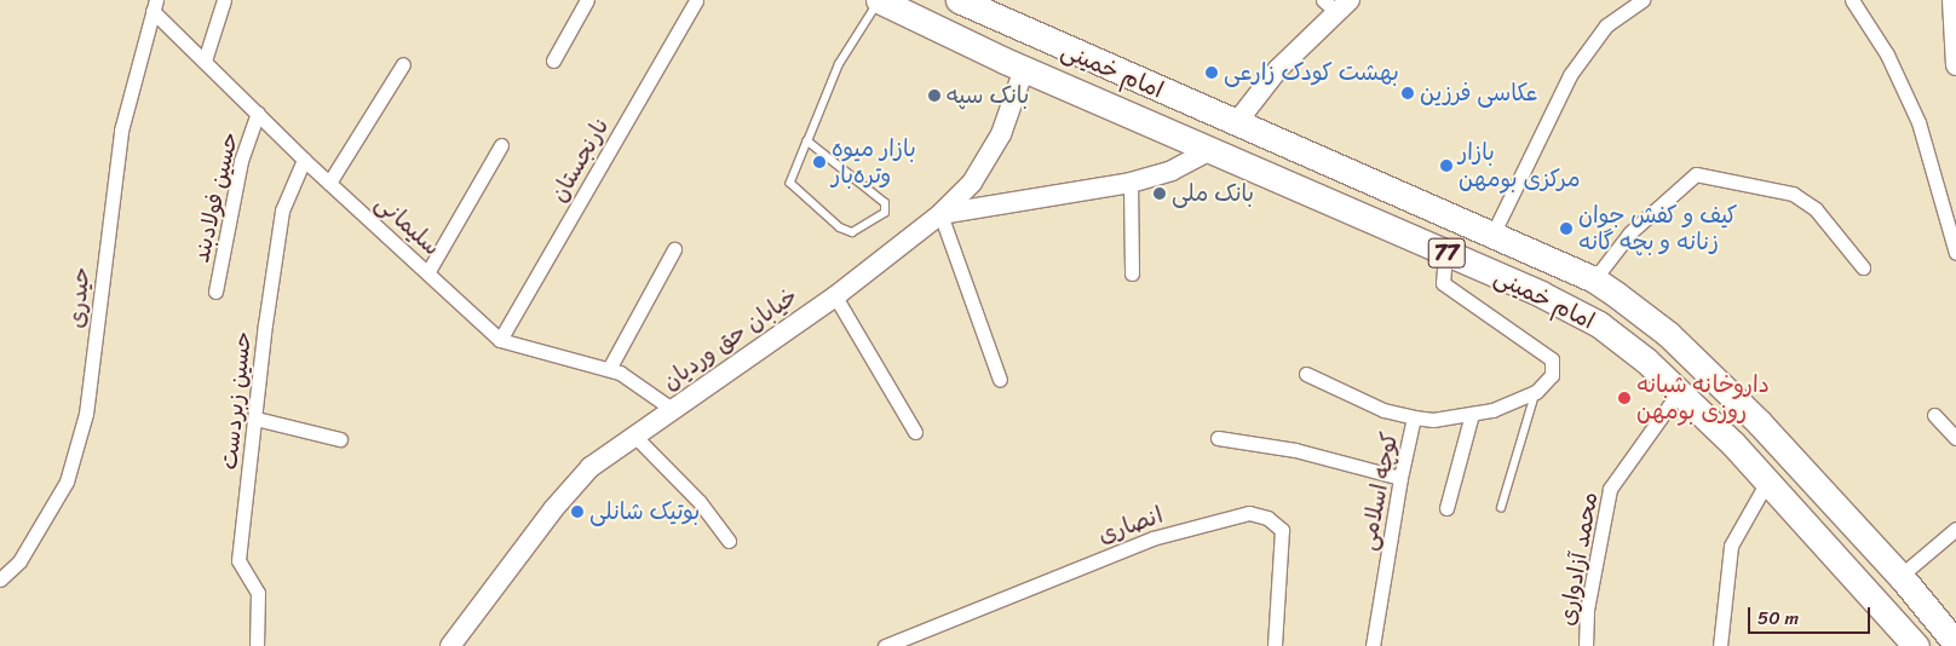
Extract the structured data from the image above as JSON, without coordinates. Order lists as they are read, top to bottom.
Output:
{
  "streets": {
    "highway": ["امام خمینی", "77"],
    "main road": ["خیابان حق وردیان"],
    "street": [
      "نارنجستان",
      "حسین فولادبند",
      "سلیمانی",
      "حیدری",
      "حسین زبردست",
      "کوچه اسلامی",
      "انصاری",
      "محمد آزادواری"
    ]
  },
  "crossings": [
    ["امام خمینی", "خیابان حق وردیان"],
    ["امام خمینی", "محمد آزادواری"],
    ["نارنجستان", "سلیمانی"],
    ["حسین فولادبند", "سلیمانی"],
    ["سلیمانی", "حیدری"],
    ["سلیمانی", "خیابان حق وردیان"],
    ["سلیمانی", "حسین زبردست"]
  ],
  "places": [
    "بهشت کودک زارعی",
    "عکاسی فرزین",
    "بانک سپه",
    "بازار میوه وتره‌بار",
    "بازار مرکزی بومهن",
    "بانک ملی",
    "کیف و کفش جوان زنانه و بچه گانه",
    "داروخانه شبانه روزی بومهن",
    "بوتیک شانلی"
  ],
  "scale_bar": "50 m"
}
